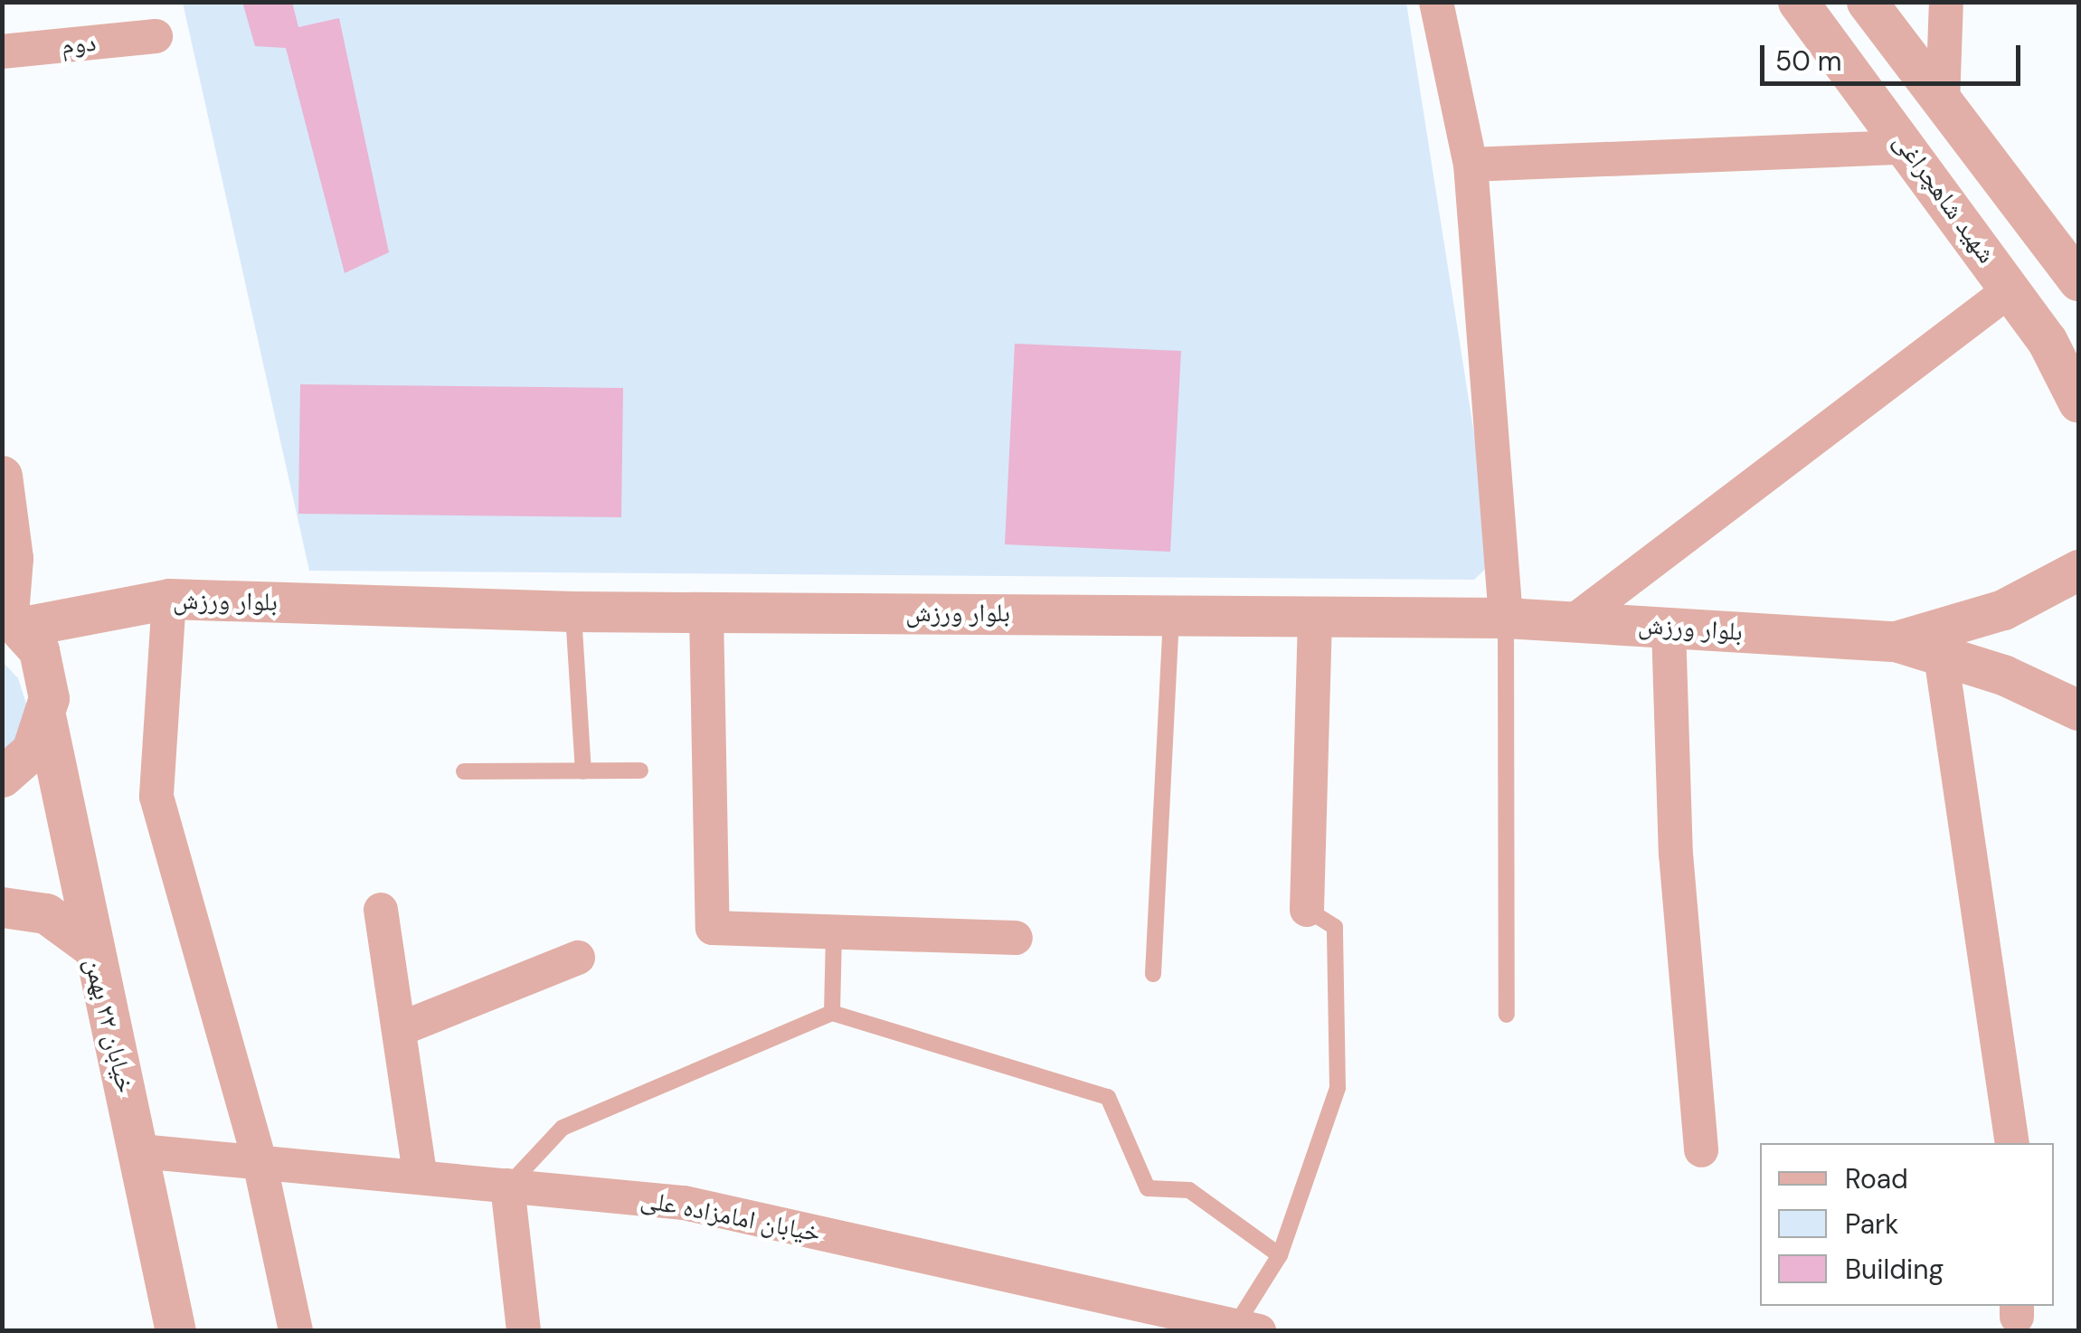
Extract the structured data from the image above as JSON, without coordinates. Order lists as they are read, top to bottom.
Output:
{
  "streets": {
    "street": [
      "دوم",
      "شهید شاهچراغی",
      "بلوار ورزش",
      "خیابان ۲۲ بهمن",
      "خیابان امامزاده علی"
    ]
  },
  "crossings": [
    ["بلوار ورزش", "خیابان ۲۲ بهمن"],
    ["خیابان ۲۲ بهمن", "خیابان امامزاده علی"]
  ],
  "legend": ["Road", "Park", "Building"],
  "scale_bar": "50 m"
}
